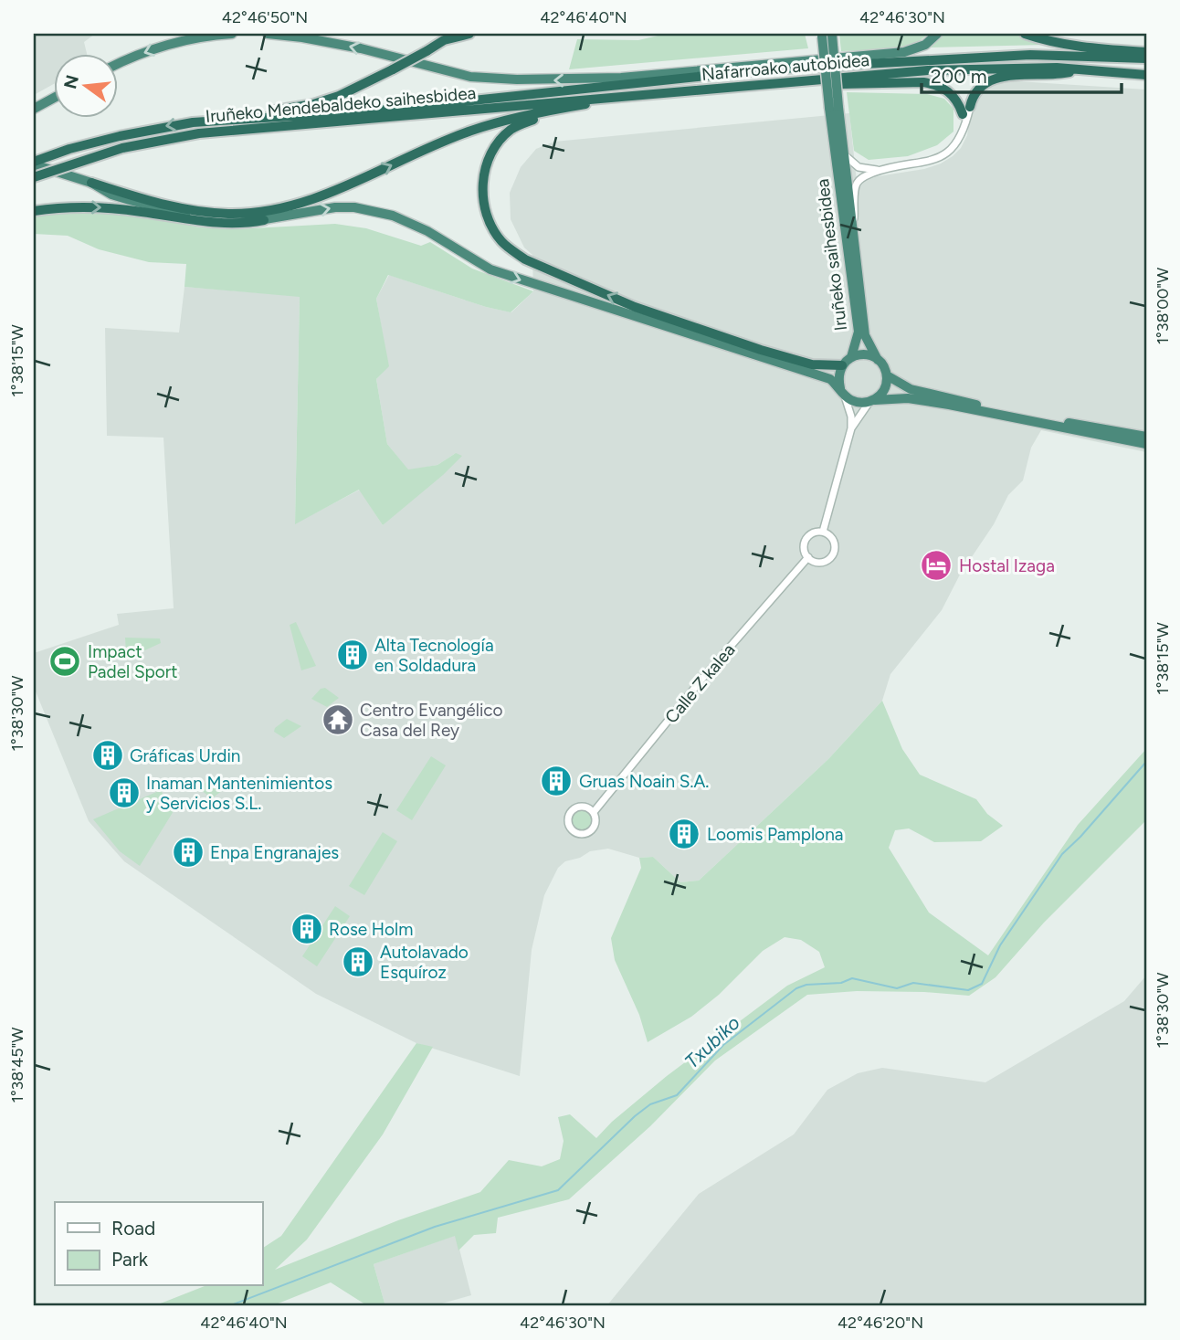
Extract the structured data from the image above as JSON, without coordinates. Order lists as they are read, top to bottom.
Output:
{
  "streets": {
    "highway": ["Nafarroako autobidea", "Iruñeko Mendebaldeko saihesbidea", "Iruñeko saihesbidea"],
    "street": ["Calle Z kalea"]
  },
  "crossings": [
    ["Nafarroako autobidea", "Iruñeko Mendebaldeko saihesbidea"]
  ],
  "water": ["Txubiko"],
  "places": {
    "hotel": ["Hostal Izaga"],
    "building": [
      "Alta Tecnología en Soldadura",
      "Gráficas Urdin",
      "Gruas Noain S.A.",
      "Inaman Mantenimientos y Servicios S.L.",
      "Loomis Pamplona",
      "Enpa Engranajes",
      "Rose Holm",
      "Autolavado Esquíroz"
    ],
    "sports": ["Impact Padel Sport"],
    "temple": ["Centro Evangélico Casa del Rey"]
  },
  "legend": ["Road", "Park"],
  "scale_bar": "200 m",
  "north": "left",
  "coordinates": [
    "42°46'50\"N",
    "42°46'40\"N",
    "42°46'30\"N",
    "1°38'00\"W",
    "1°38'15\"W",
    "1°38'30\"W",
    "1°38'45\"W",
    "42°46'20\"N"
  ]
}
